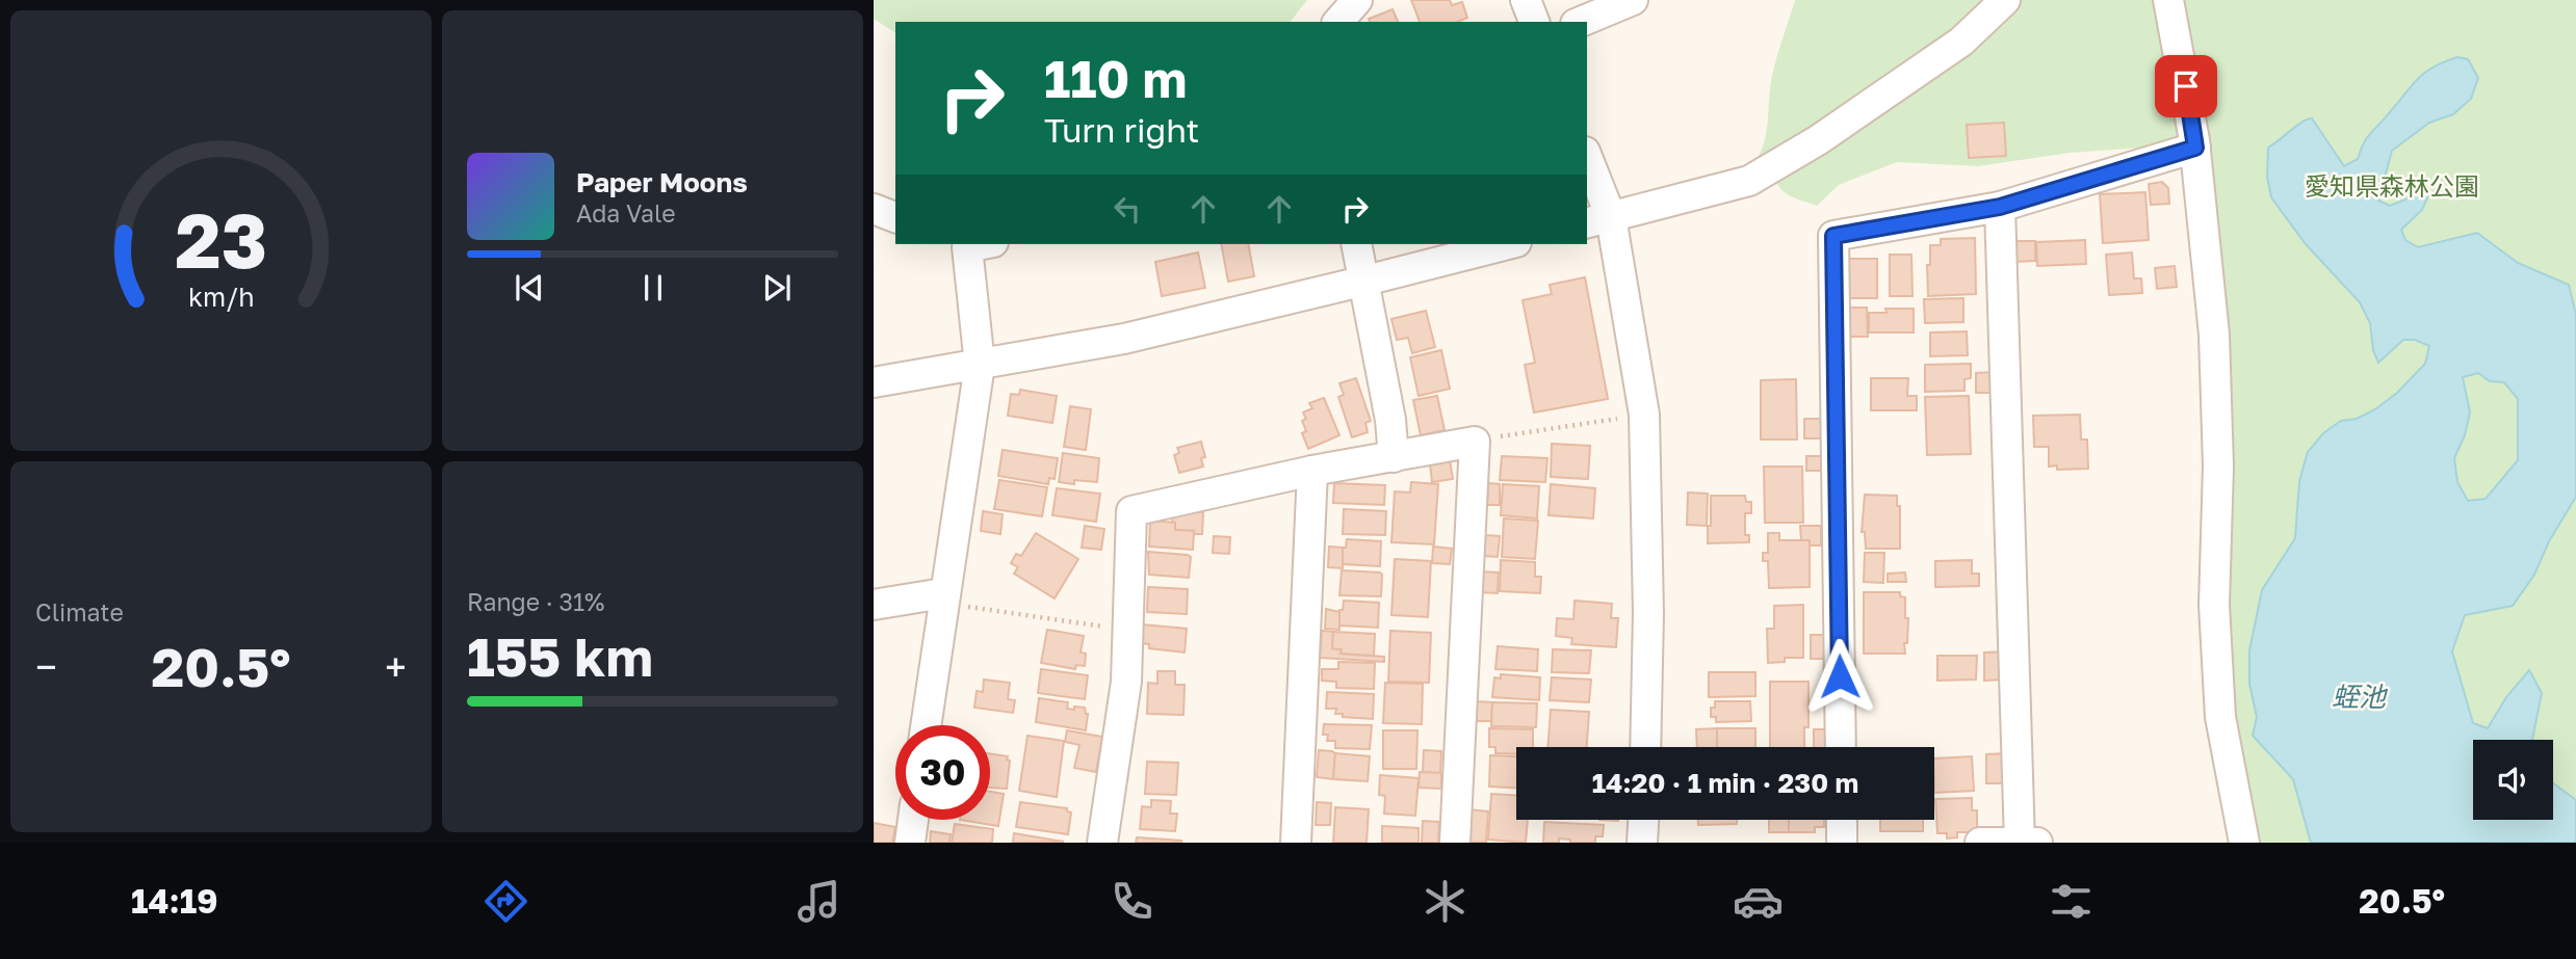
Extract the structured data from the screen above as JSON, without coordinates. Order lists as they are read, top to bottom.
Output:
{
  "water": ["蛭池"],
  "parks": ["愛知県森林公園"],
  "page": {
    "turn": ["110 m", "Turn right"],
    "song": ["Paper Moons", "Ada Vale"],
    "tile": [
      "Climate",
      ["Range · 31%", "155 km"]
    ],
    "heat": ["−", "20.5°", "+"],
    "limit": "30",
    "trip": "14:20 · 1 min · 230 m",
    "tabs": ["14:19", "20.5°"],
    "gauge": ["23", "km/h"]
  }
}
